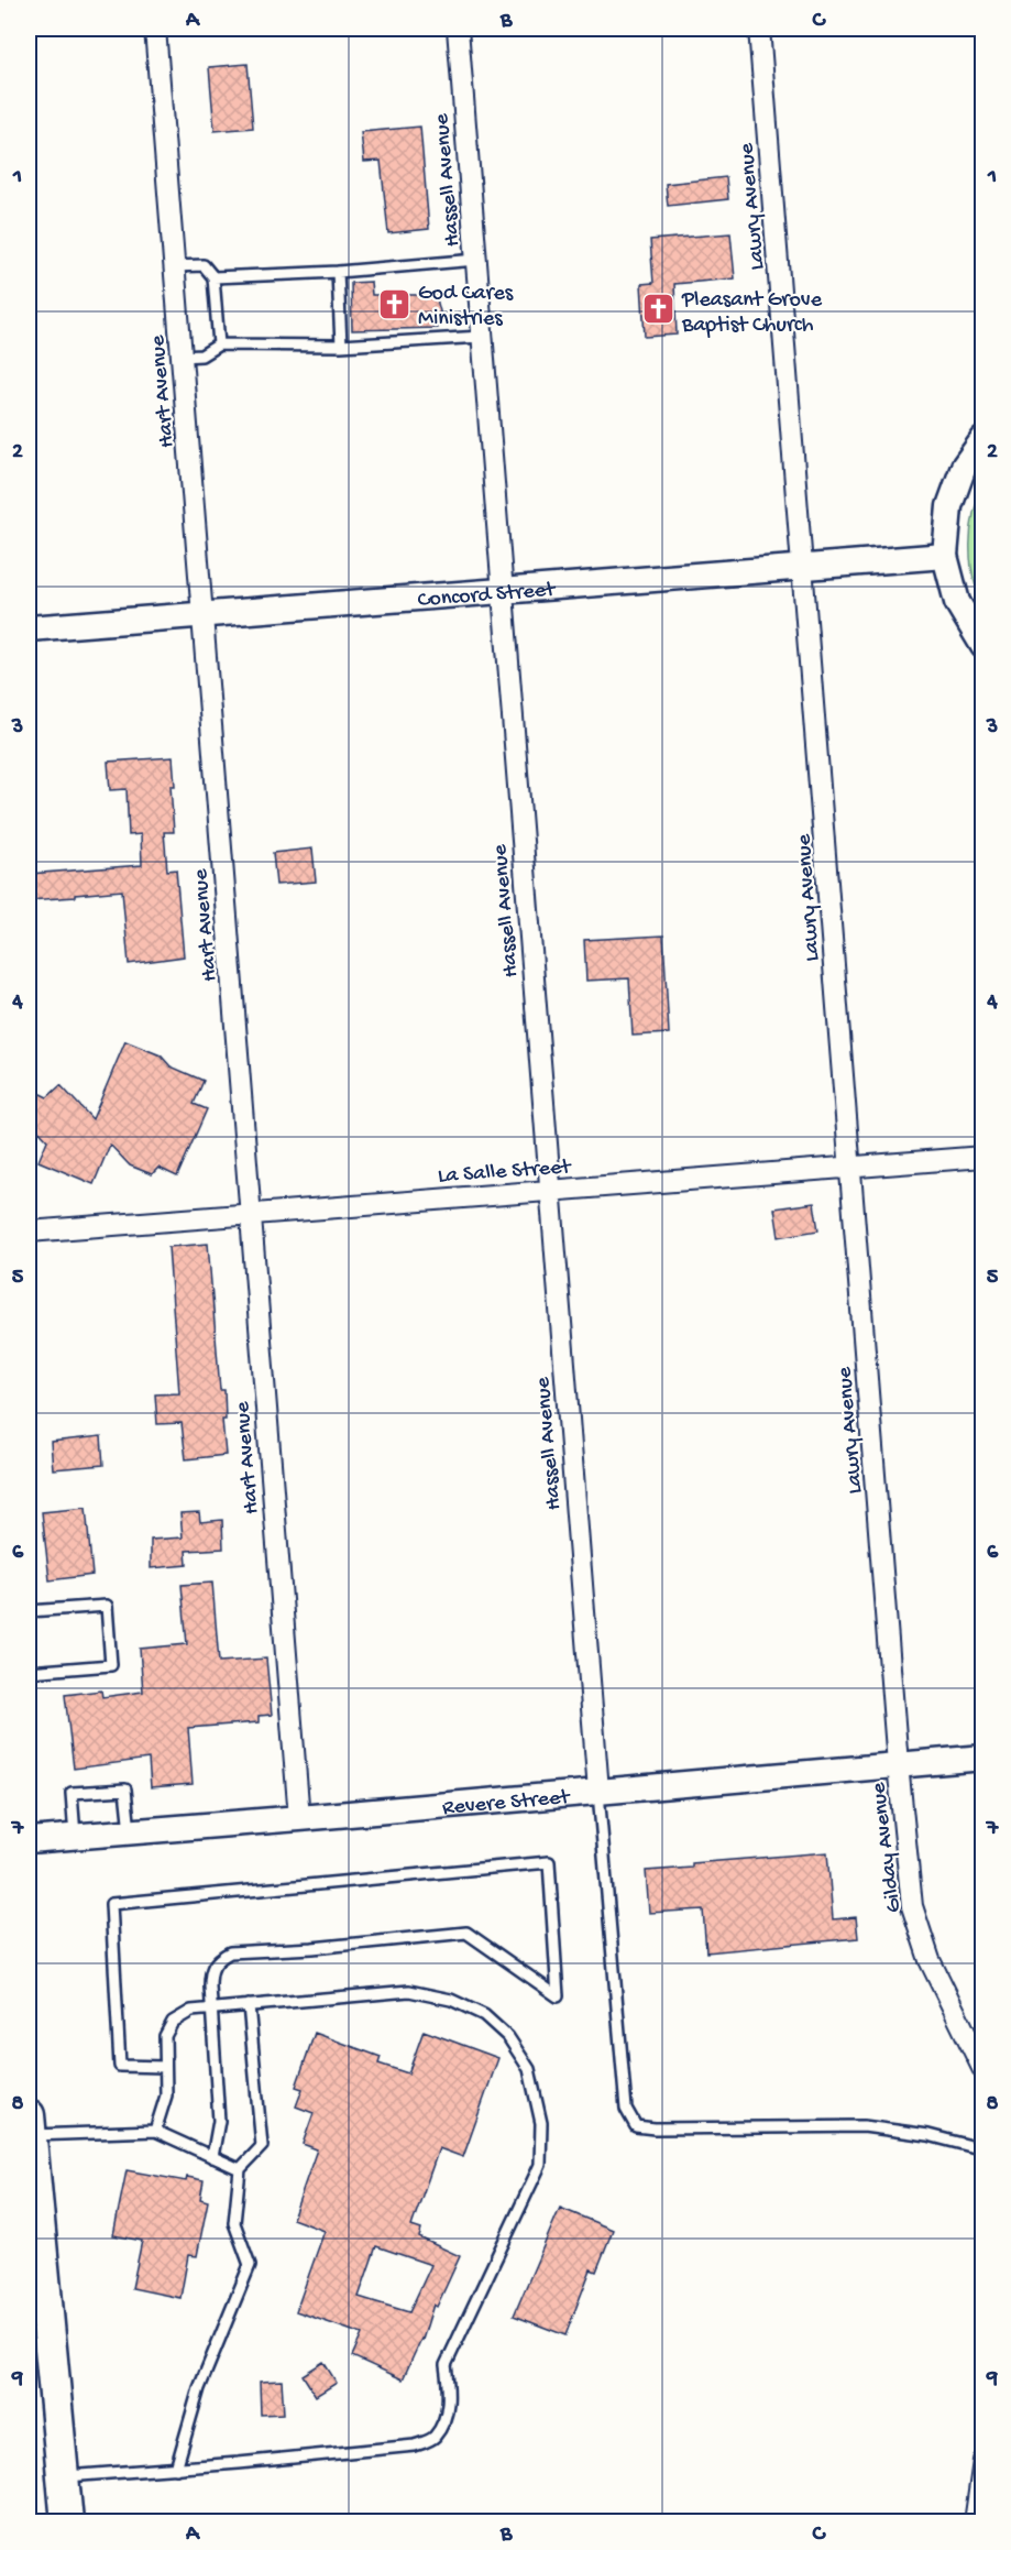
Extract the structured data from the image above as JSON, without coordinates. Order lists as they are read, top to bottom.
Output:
{
  "streets": {
    "street": [
      "Hassell Avenue",
      "Lawry Avenue",
      "Hart Avenue",
      "Concord Street",
      "La Salle Street",
      "Revere Street",
      "Gilday Avenue"
    ]
  },
  "crossings": [
    ["Hassell Avenue", "Concord Street"],
    ["Hassell Avenue", "La Salle Street"],
    ["Hassell Avenue", "Revere Street"],
    ["Lawry Avenue", "Concord Street"],
    ["Lawry Avenue", "La Salle Street"],
    ["Lawry Avenue", "Revere Street"],
    ["Lawry Avenue", "Gilday Avenue"],
    ["Hart Avenue", "Concord Street"],
    ["Hart Avenue", "La Salle Street"],
    ["Hart Avenue", "Revere Street"],
    ["Revere Street", "Gilday Avenue"]
  ],
  "places": {
    "church": ["God Cares Ministries", "Pleasant Grove Baptist Church"]
  },
  "grid": {
    "columns": ["A", "B", "C"],
    "rows": [
      "1",
      "2",
      "3",
      "4",
      "5",
      "6",
      "7",
      "8",
      "9"
    ]
  }
}
